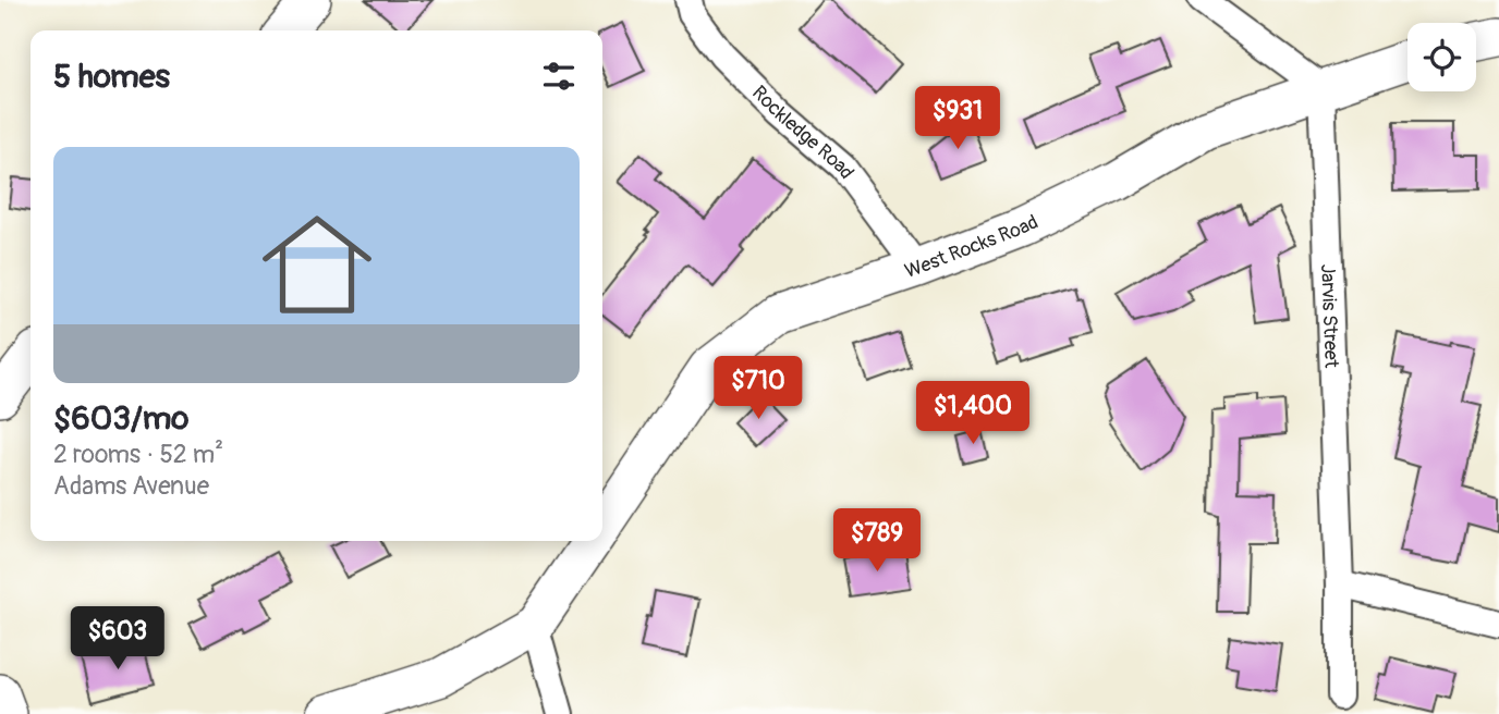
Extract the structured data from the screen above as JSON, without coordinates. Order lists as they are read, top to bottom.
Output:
{
  "streets": {
    "main road": ["West Rocks Road"],
    "street": ["Rockledge Road", "Jarvis Street"]
  },
  "crossings": [
    ["Rockledge Road", "West Rocks Road"],
    ["West Rocks Road", "Jarvis Street"]
  ],
  "page": {
    "heading": "5 homes",
    "price": [
      "$931",
      "$710",
      "$1,400",
      "$789",
      "$603"
    ],
    "list": [
      {
        "name": "$603/mo",
        "note": "2 rooms · 52 m² · Adams Avenue"
      }
    ]
  }
}
